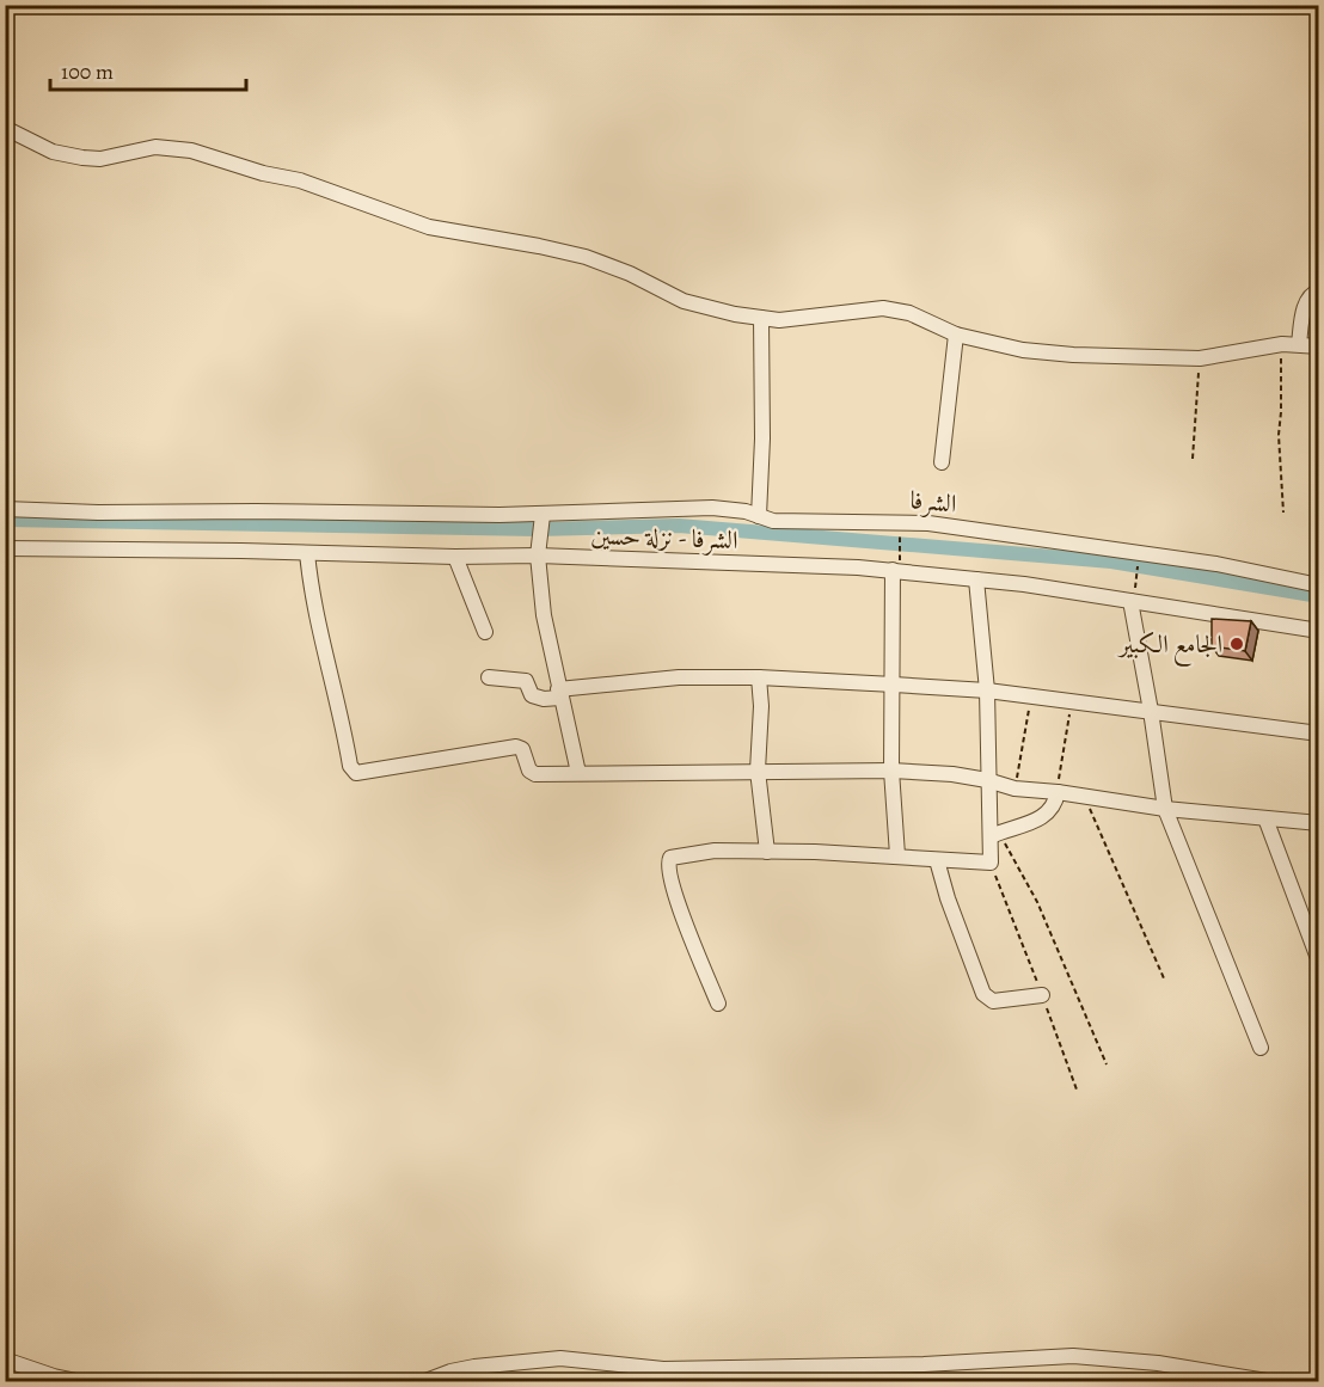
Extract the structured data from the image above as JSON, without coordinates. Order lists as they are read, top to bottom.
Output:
{
  "streets": {
    "street": ["الشرفا", "الشرفا - نزلة حسين"]
  },
  "places": ["الجامع الكبير"],
  "scale_bar": "100 m"
}
